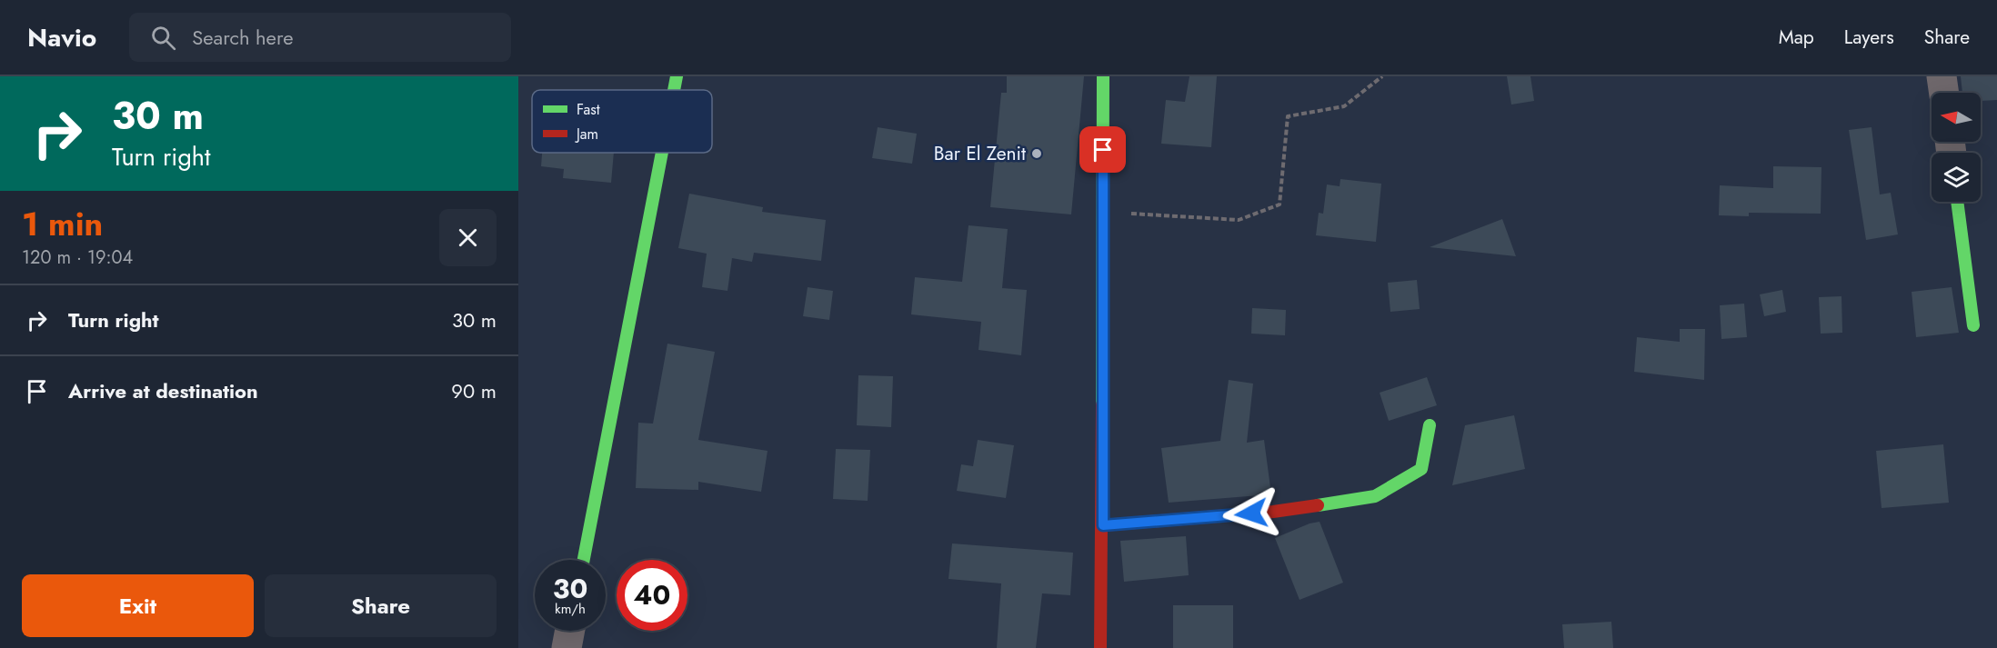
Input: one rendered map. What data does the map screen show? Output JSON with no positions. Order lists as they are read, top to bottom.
{
  "places": ["Bar El Zenit"],
  "legend": ["Fast", "Jam"],
  "north": "left",
  "page": {
    "header": "Navio",
    "search": "Search here",
    "nav": ["Map", "Layers", "Share"],
    "turn": ["30 m", "Turn right"],
    "heading": ["1 min", "120 m · 19:04"],
    "list": [
      {
        "name": "Turn right",
        "value": "30 m"
      },
      {
        "name": "Arrive at destination",
        "value": "90 m"
      }
    ],
    "speed": "30 km/h",
    "limit": "40",
    "buttons": ["Exit", "Share"]
  }
}
